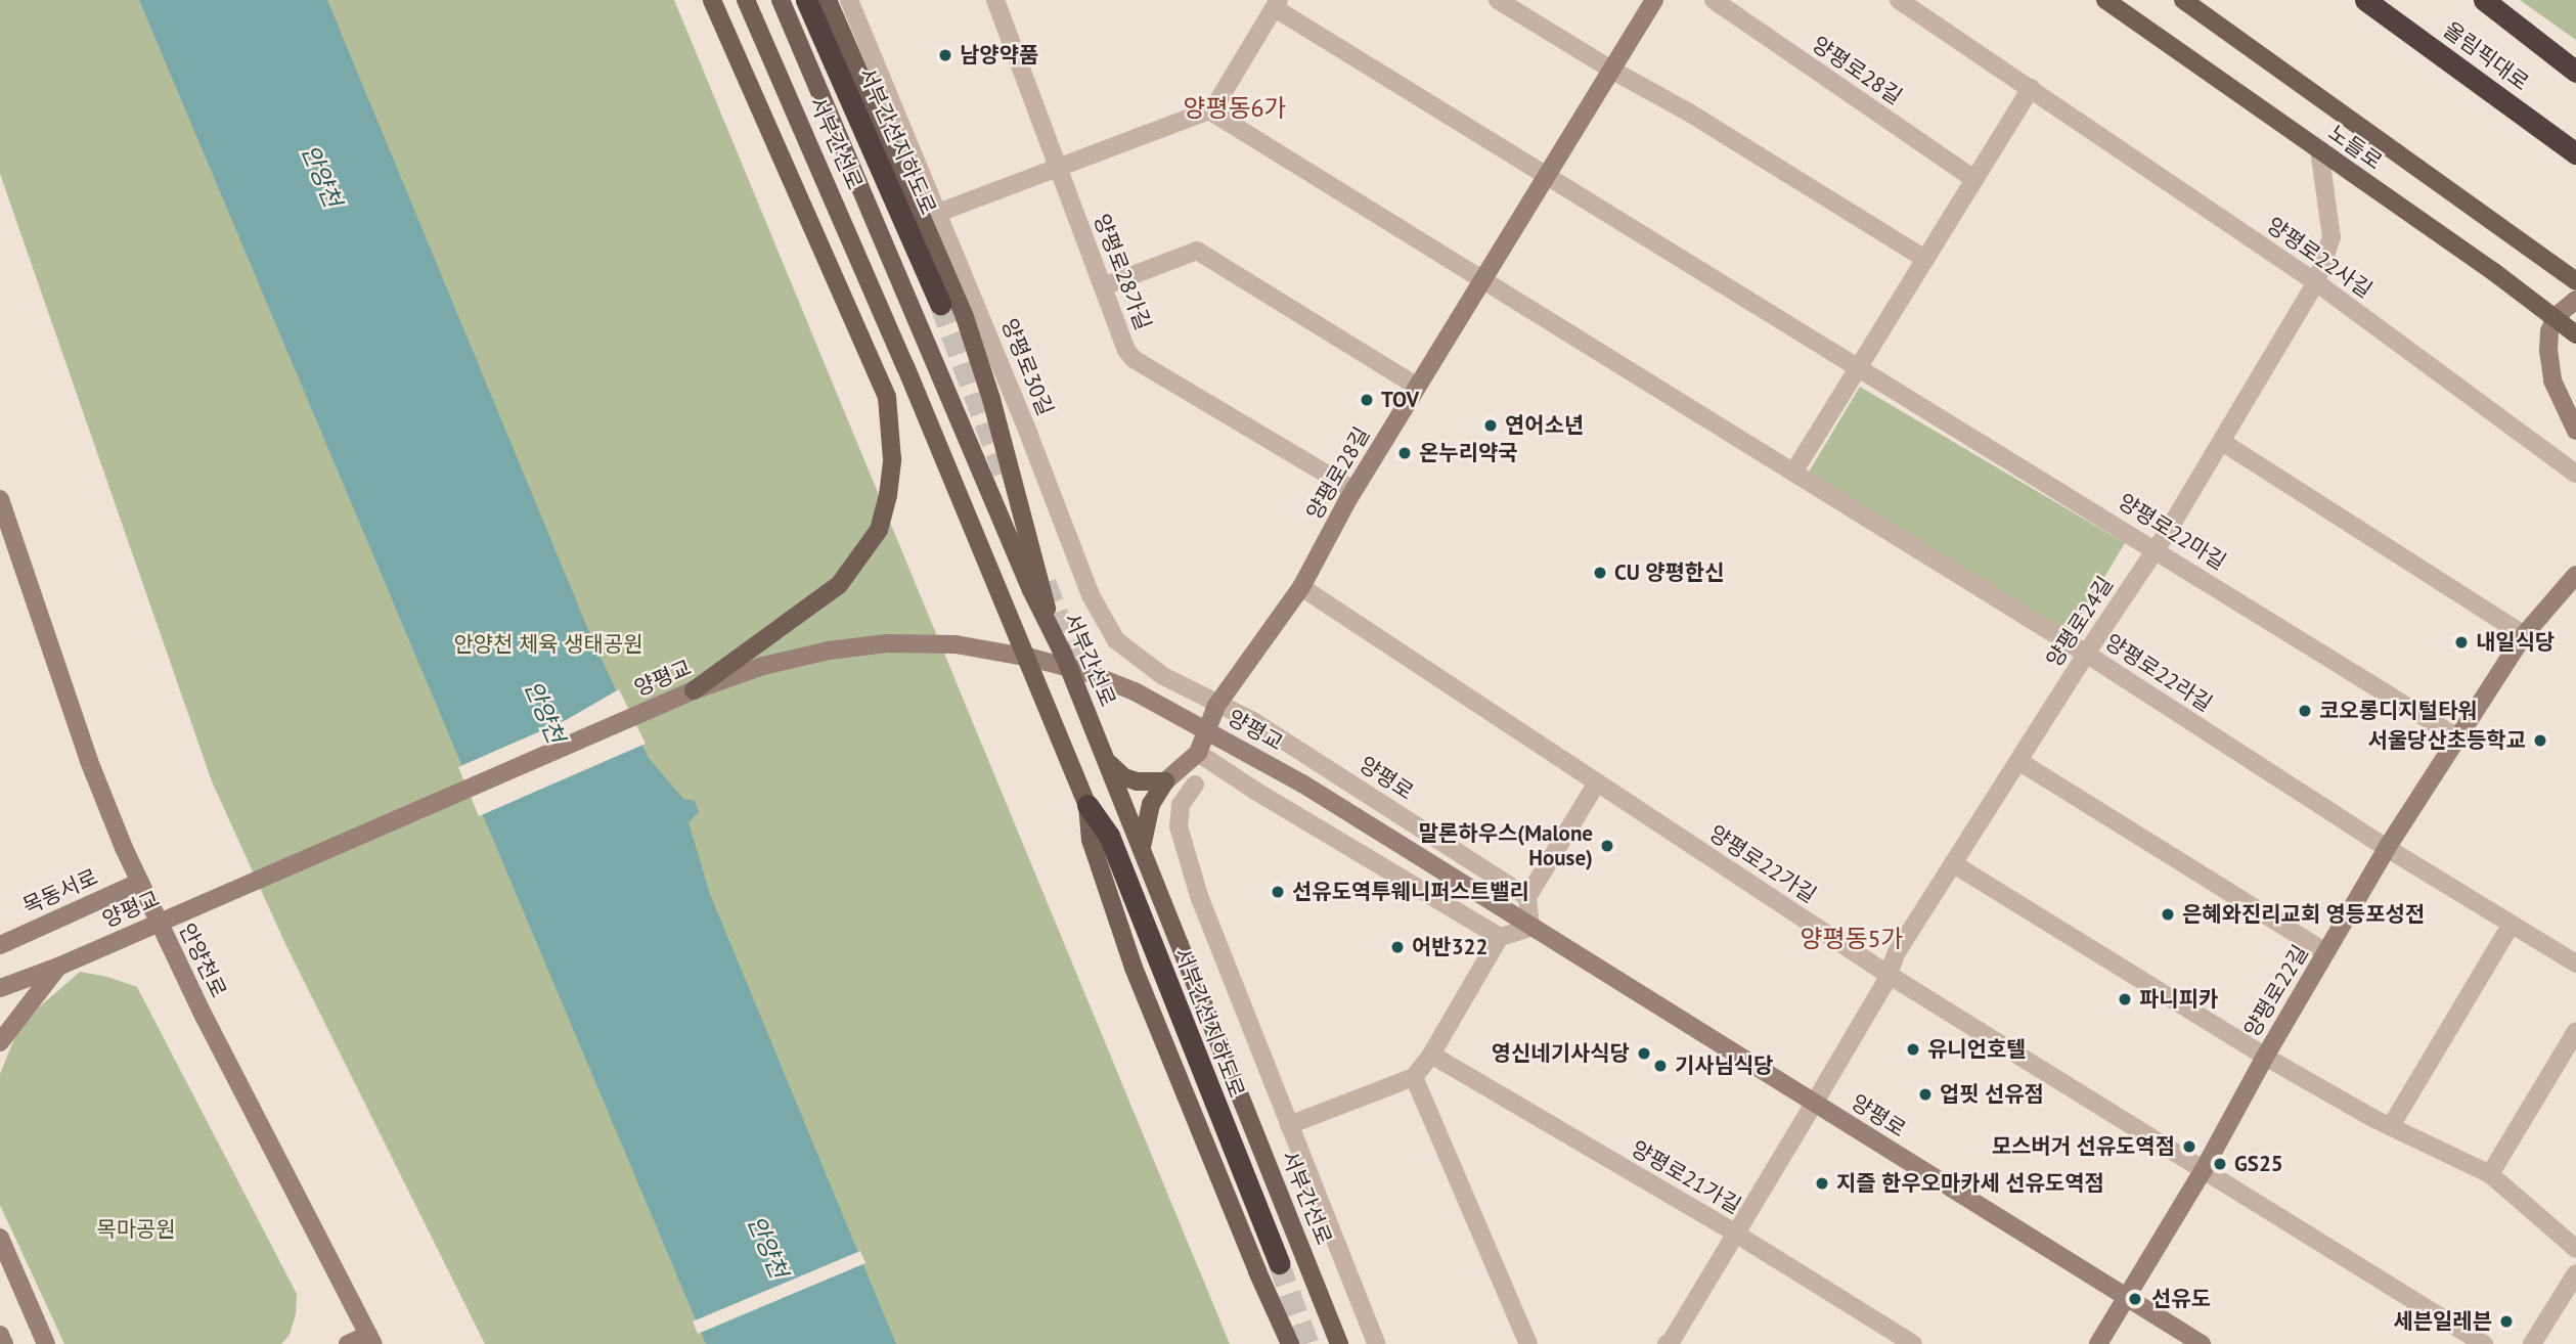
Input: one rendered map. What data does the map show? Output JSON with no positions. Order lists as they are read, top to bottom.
{
  "streets": {
    "highway": ["올림픽대로", "서부간선지하도로"],
    "main road": [
      "양평로28길",
      "서부간선로",
      "노들로",
      "양평교",
      "양평로",
      "목동서로",
      "안양천로",
      "양평로22길"
    ],
    "street": [
      "양평로22사길",
      "양평로28가길",
      "양평로30길",
      "양평로22마길",
      "양평로24길",
      "양평로22라길",
      "양평로22가길",
      "양평로21가길"
    ]
  },
  "crossings": [
    ["양평로28길", "양평로28가길"],
    ["양평로28길", "양평로30길"],
    ["양평로28길", "양평로22마길"],
    ["양평로28길", "양평로22라길"],
    ["양평로28길", "양평로"],
    ["양평로28길", "양평로22가길"],
    ["서부간선지하도로", "서부간선로"],
    ["노들로", "양평로24길"],
    ["양평로22사길", "양평로24길"],
    ["양평로30길", "양평로"],
    ["양평로22마길", "양평로24길"],
    ["양평로22마길", "양평로22길"],
    ["양평로24길", "양평로22라길"],
    ["양평로24길", "양평로"],
    ["양평로24길", "양평로22가길"],
    ["양평로24길", "양평로21가길"],
    ["양평로22라길", "양평로22길"],
    ["양평교", "양평로"],
    ["양평로", "양평로22길"],
    ["양평로22가길", "양평로22길"],
    ["목동서로", "안양천로"]
  ],
  "districts": ["양평동6가", "양평동5가"],
  "water": ["안양천"],
  "parks": ["안양천 체육 생태공원", "목마공원"],
  "places": [
    "남양약품",
    "TOV",
    "연어소년",
    "온누리약국",
    "CU 양평한신",
    "내일식당",
    "코오롱디지털타워",
    "서울당산초등학교",
    "말론하우스(Malone House)",
    "선유도역투웨니퍼스트밸리",
    "은혜와진리교회 영등포성전",
    "어반322",
    "파니피카",
    "유니언호텔",
    "영신네기사식당",
    "기사님식당",
    "업핏 선유점",
    "모스버거 선유도역점",
    "GS25",
    "지즐 한우오마카세 선유도역점",
    "선유도",
    "세븐일레븐"
  ]
}
